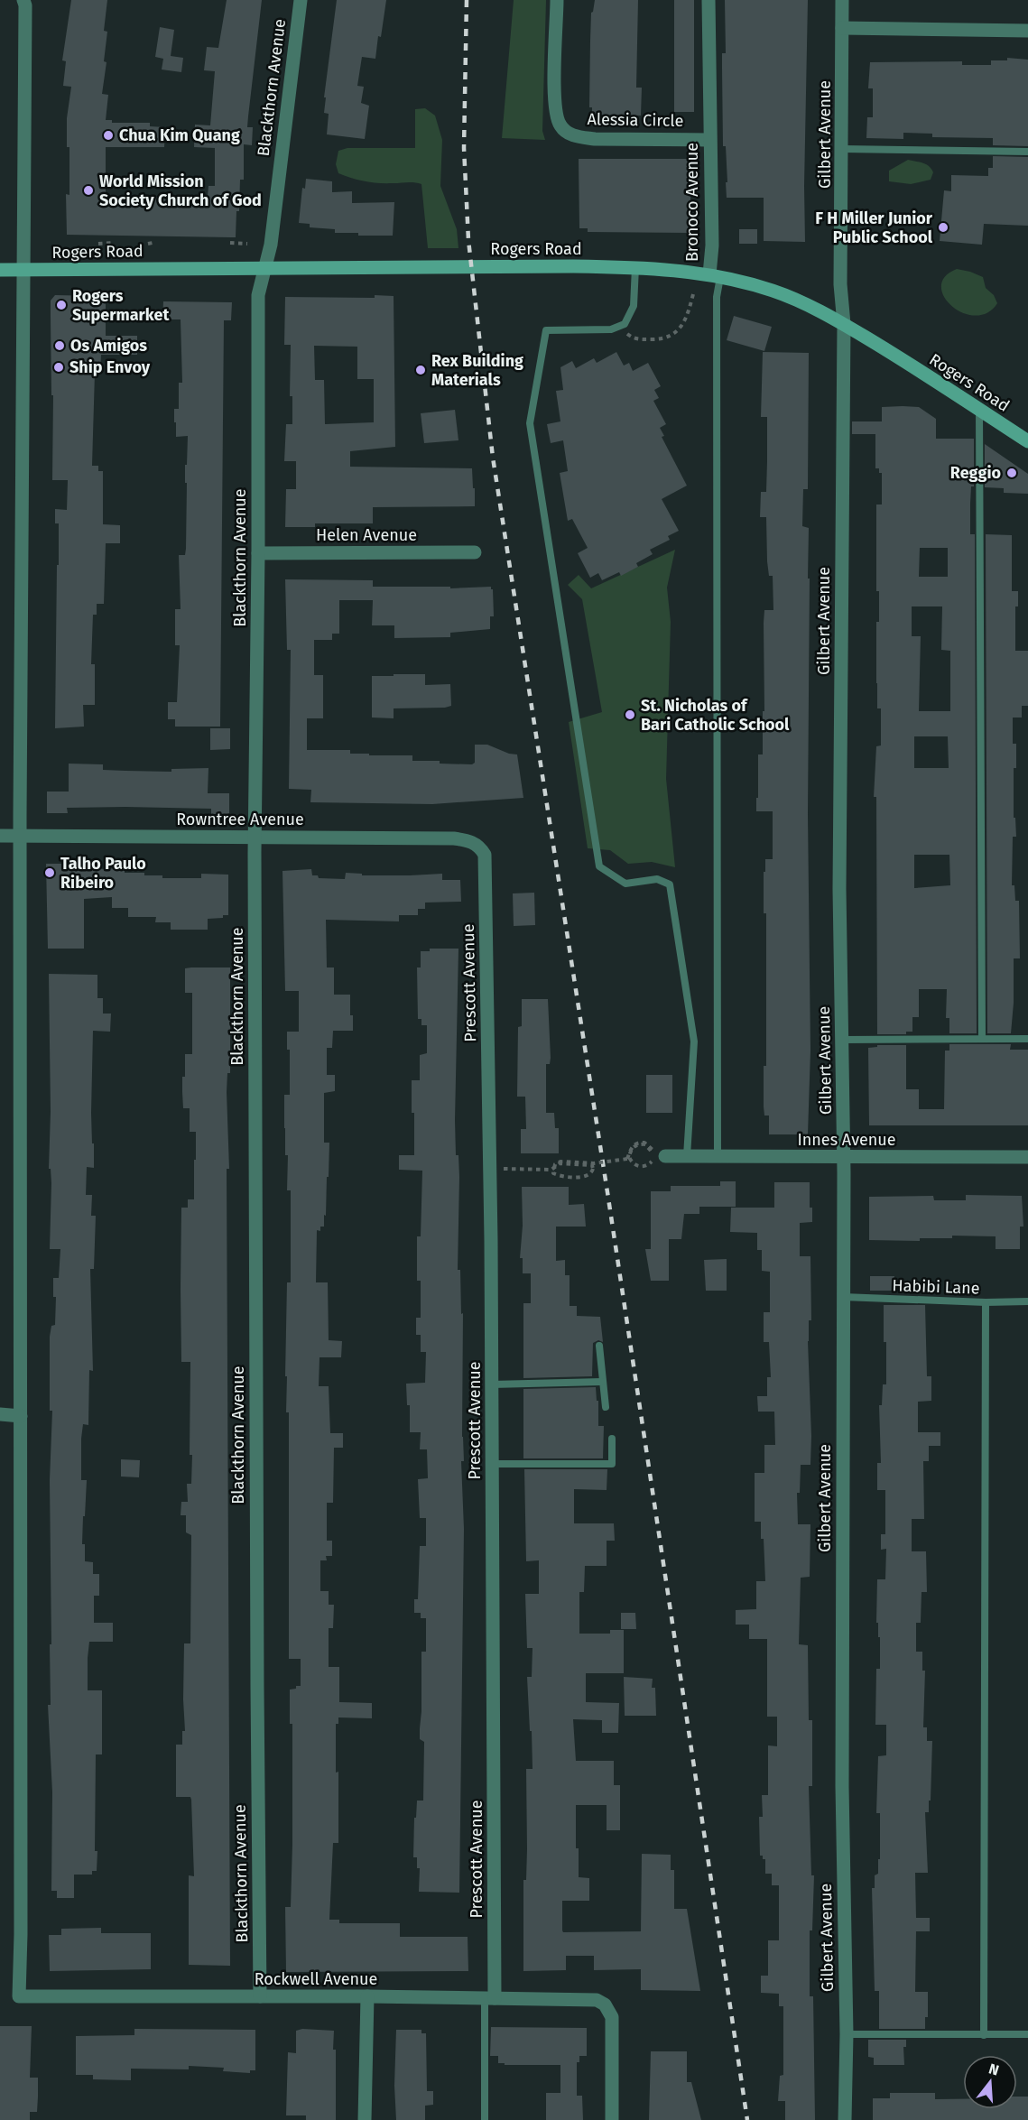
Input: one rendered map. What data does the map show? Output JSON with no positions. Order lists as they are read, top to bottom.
{
  "streets": {
    "street": [
      "Blackthorn Avenue",
      "Alessia Circle",
      "Gilbert Avenue",
      "Bronoco Avenue",
      "Rogers Road",
      "Helen Avenue",
      "Rowntree Avenue",
      "Prescott Avenue",
      "Innes Avenue",
      "Rockwell Avenue"
    ],
    "lane": ["Habibi Lane"]
  },
  "crossings": [
    ["Blackthorn Avenue", "Rogers Road"],
    ["Blackthorn Avenue", "Helen Avenue"],
    ["Blackthorn Avenue", "Rowntree Avenue"],
    ["Blackthorn Avenue", "Rockwell Avenue"],
    ["Alessia Circle", "Bronoco Avenue"],
    ["Gilbert Avenue", "Rogers Road"],
    ["Gilbert Avenue", "Innes Avenue"],
    ["Gilbert Avenue", "Habibi Lane"],
    ["Bronoco Avenue", "Rogers Road"],
    ["Rowntree Avenue", "Prescott Avenue"],
    ["Prescott Avenue", "Rockwell Avenue"]
  ],
  "places": [
    "Chua Kim Quang",
    "World Mission Society Church of God",
    "F H Miller Junior Public School",
    "Rogers Supermarket",
    "Os Amigos",
    "Ship Envoy",
    "Rex Building Materials",
    "Reggio",
    "St. Nicholas of Bari Catholic School",
    "Talho Paulo Ribeiro"
  ],
  "north": "top"
}
